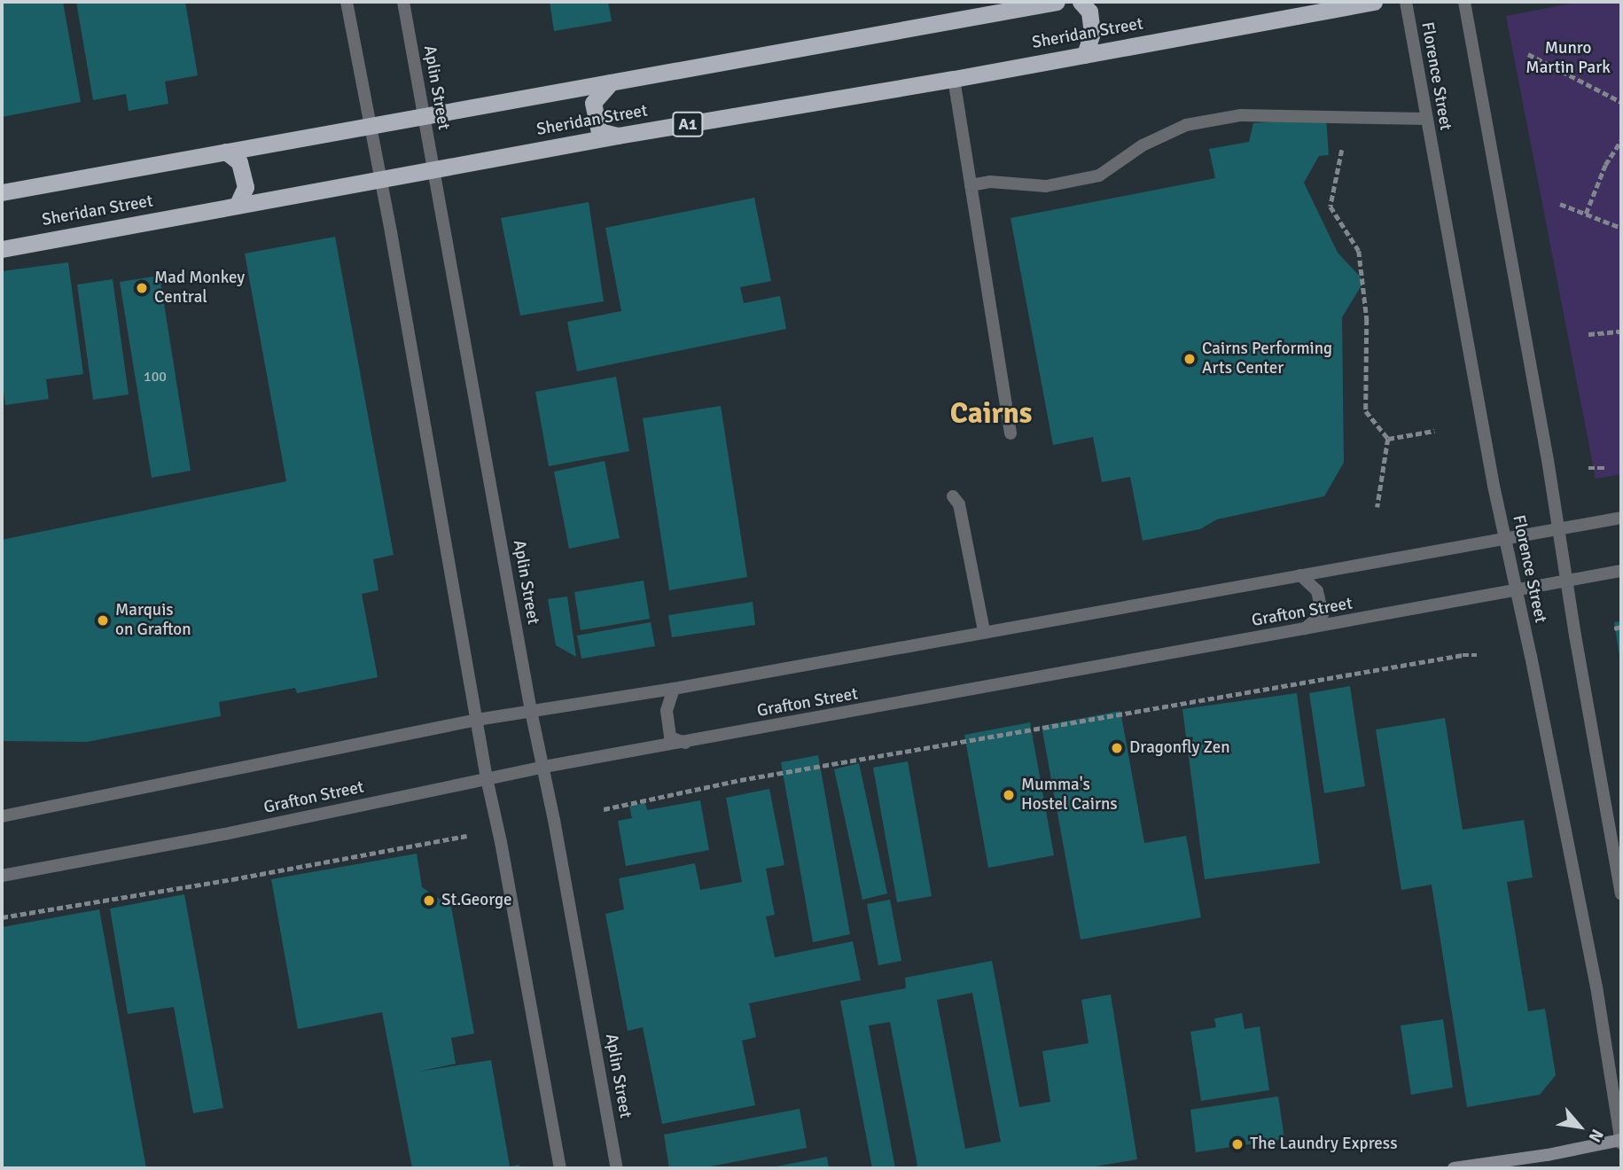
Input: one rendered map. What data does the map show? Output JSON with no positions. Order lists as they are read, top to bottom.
{
  "streets": {
    "highway": ["Sheridan Street", "A1"],
    "street": ["Florence Street", "Aplin Street", "Grafton Street"]
  },
  "crossings": [
    ["Sheridan Street", "Aplin Street"],
    ["Florence Street", "Grafton Street"],
    ["Aplin Street", "Grafton Street"]
  ],
  "districts": ["Cairns"],
  "parks": ["Munro Martin Park"],
  "places": [
    "Mad Monkey Central",
    "Cairns Performing Arts Center",
    "Marquis on Grafton",
    "Dragonfly Zen",
    "Mumma's Hostel Cairns",
    "St.George",
    "The Laundry Express"
  ],
  "house_numbers": ["100"],
  "north": "bottom right"
}
